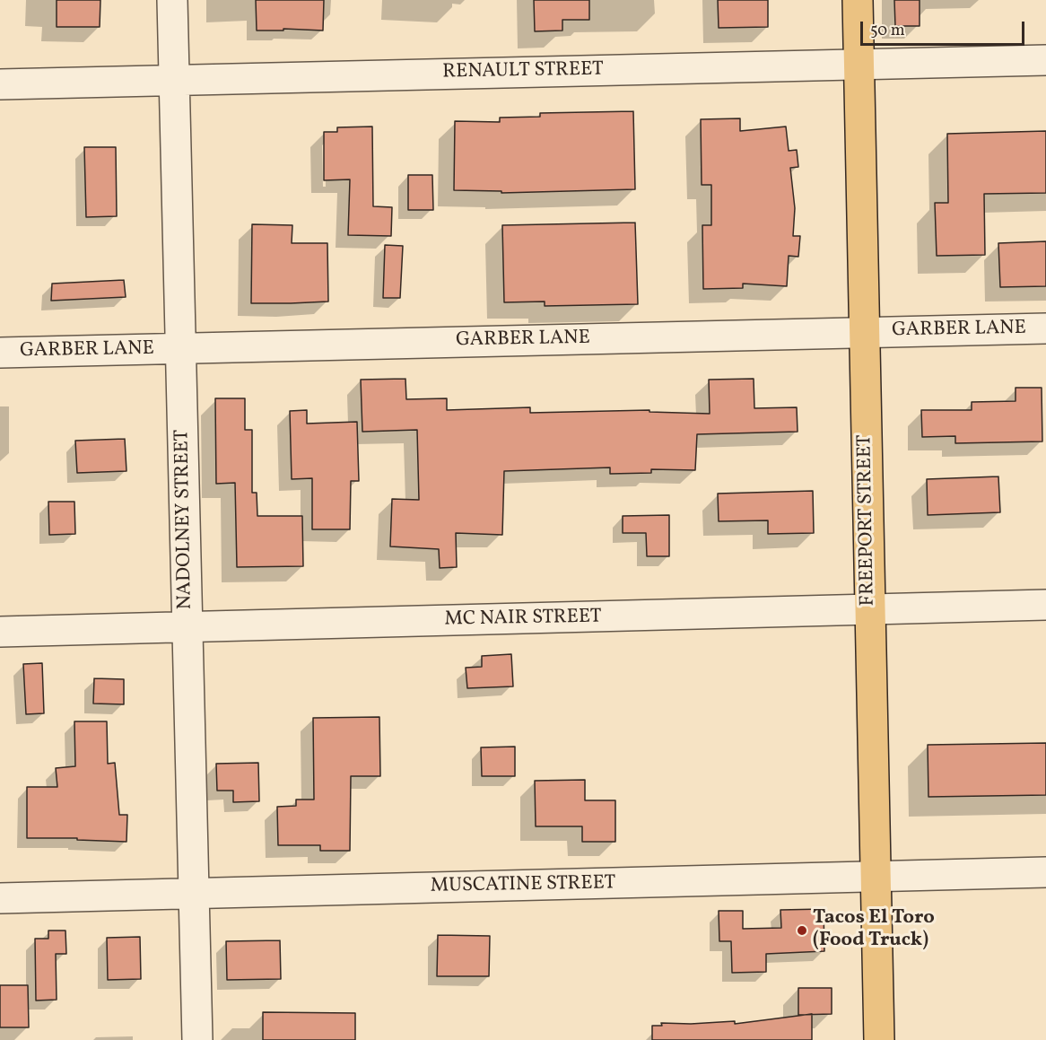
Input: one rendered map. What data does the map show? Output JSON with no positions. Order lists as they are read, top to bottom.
{
  "streets": {
    "main road": ["FREEPORT STREET"],
    "street": [
      "RENAULT STREET",
      "GARBER LANE",
      "NADOLNEY STREET",
      "MC NAIR STREET",
      "MUSCATINE STREET"
    ]
  },
  "crossings": [
    ["RENAULT STREET", "NADOLNEY STREET"],
    ["RENAULT STREET", "FREEPORT STREET"],
    ["GARBER LANE", "NADOLNEY STREET"],
    ["GARBER LANE", "FREEPORT STREET"],
    ["NADOLNEY STREET", "MC NAIR STREET"],
    ["NADOLNEY STREET", "MUSCATINE STREET"],
    ["FREEPORT STREET", "MC NAIR STREET"],
    ["FREEPORT STREET", "MUSCATINE STREET"]
  ],
  "places": ["Tacos El Toro (Food Truck)"],
  "scale_bar": "50 m"
}
